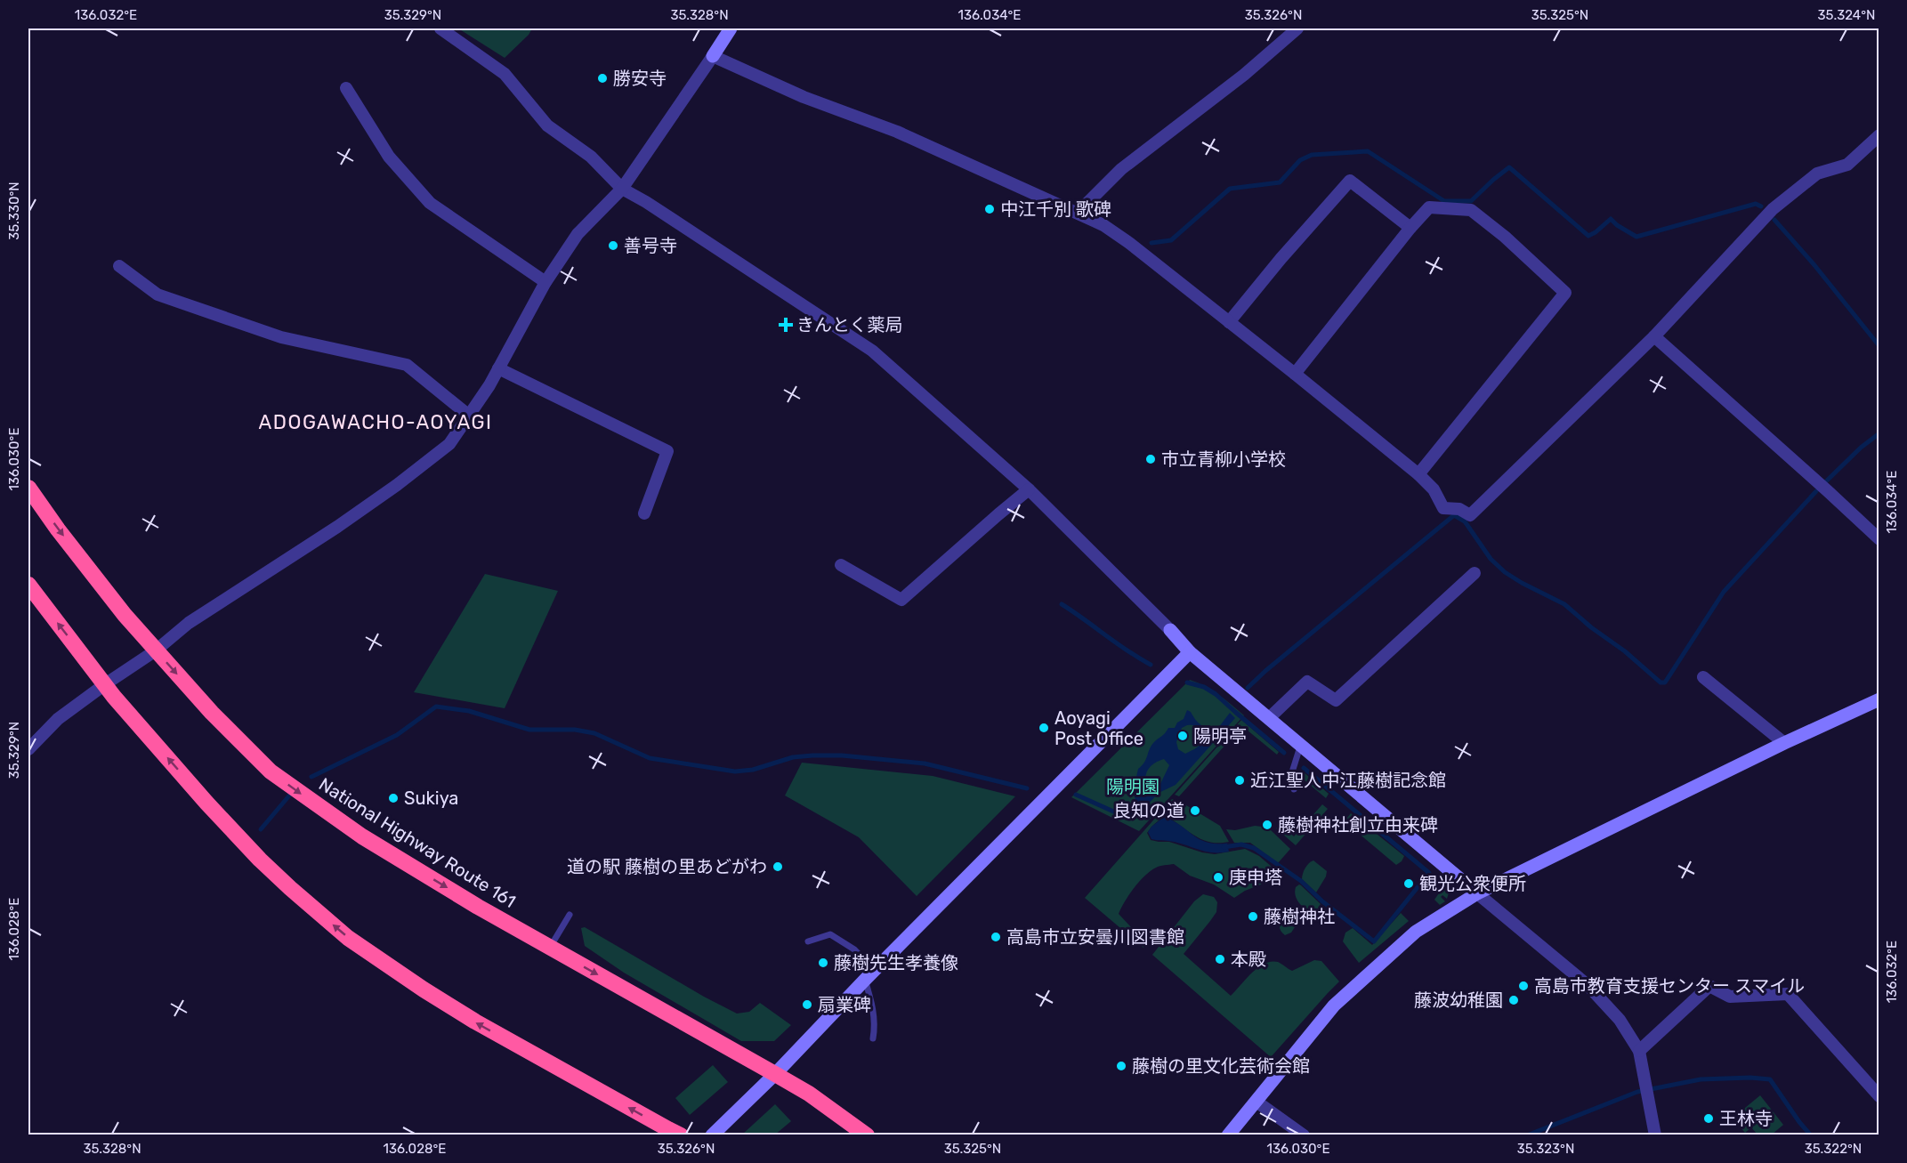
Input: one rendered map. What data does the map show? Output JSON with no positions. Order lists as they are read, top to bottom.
{
  "streets": {
    "highway": ["National Highway Route 161"]
  },
  "districts": ["ADOGAWACHO-AOYAGI"],
  "parks": ["陽明園"],
  "places": {
    "other": [
      "勝安寺",
      "中江千別 歌碑",
      "善号寺",
      "市立青柳小学校",
      "Aoyagi Post Office",
      "陽明亭",
      "近江聖人中江藤樹記念館",
      "Sukiya",
      "良知の道",
      "藤樹神社創立由来碑",
      "道の駅 藤樹の里あどがわ",
      "庚申塔",
      "観光公衆便所",
      "藤樹神社",
      "高島市立安曇川図書館",
      "本殿",
      "藤樹先生孝養像",
      "高島市教育支援センター スマイル",
      "藤波幼稚園",
      "扇業碑",
      "藤樹の里文化芸術会館",
      "王林寺"
    ],
    "health": ["きんとく薬局"]
  },
  "coordinates": [
    "136.032°E",
    "35.329°N",
    "35.328°N",
    "136.034°E",
    "35.326°N",
    "35.325°N",
    "35.324°N",
    "35.330°N",
    "136.030°E",
    "136.028°E",
    "35.323°N",
    "35.322°N"
  ]
}
